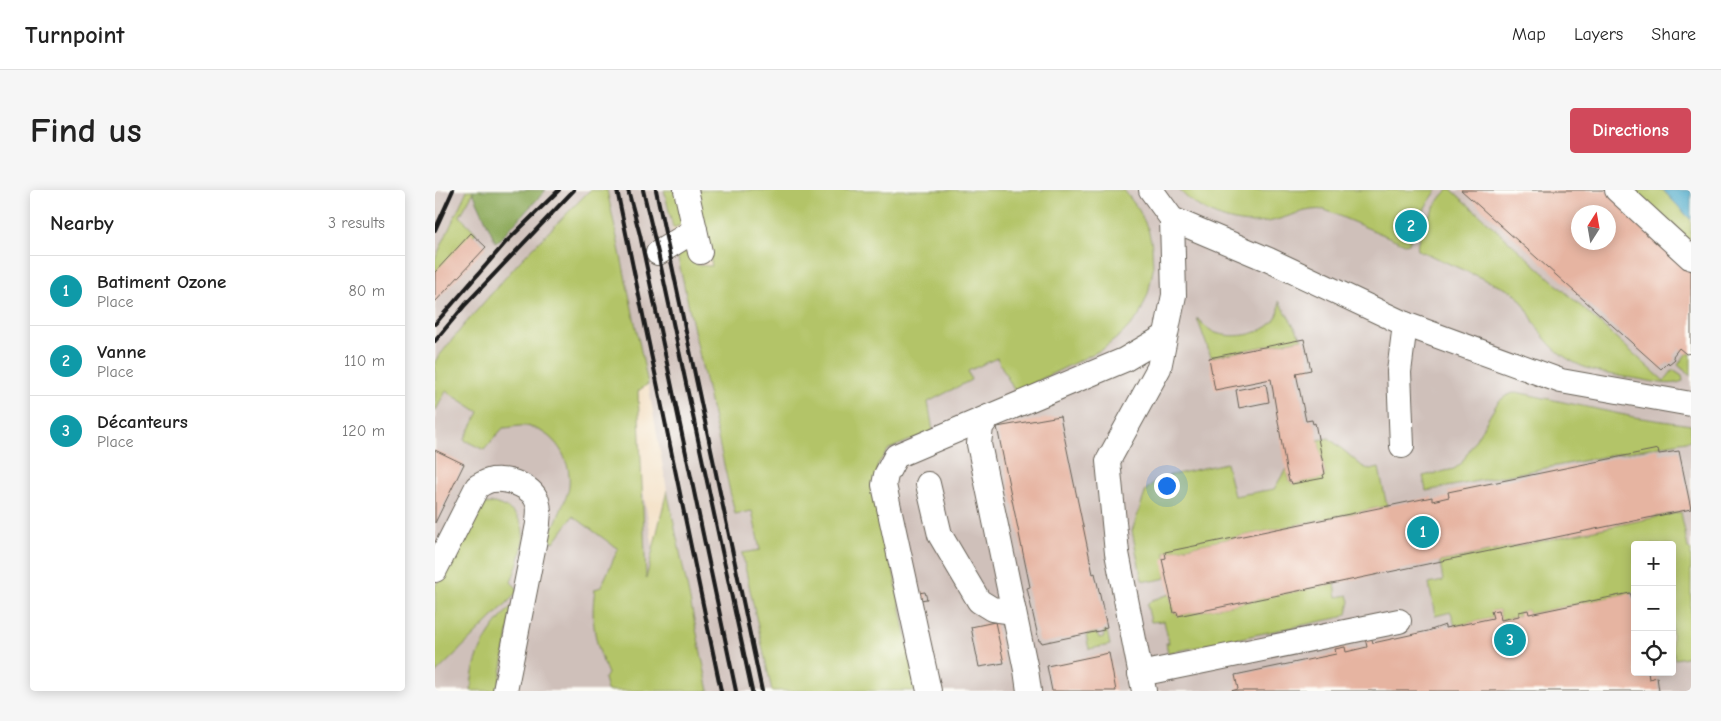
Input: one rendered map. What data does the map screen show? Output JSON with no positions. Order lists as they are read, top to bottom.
{
  "north": "top",
  "page": {
    "header": "Turnpoint",
    "nav": ["Map", "Layers", "Share"],
    "buttons": "Directions",
    "title": "Find us",
    "heading": ["Nearby", "3 results"],
    "pins": ["2", "1", "3"],
    "list": [
      {
        "mark": "1",
        "name": "Batiment Ozone",
        "note": "Place",
        "value": "80 m"
      },
      {
        "mark": "2",
        "name": "Vanne",
        "note": "Place",
        "value": "110 m"
      },
      {
        "mark": "3",
        "name": "Décanteurs",
        "note": "Place",
        "value": "120 m"
      }
    ],
    "map_buttons": ["+", "−"]
  }
}
